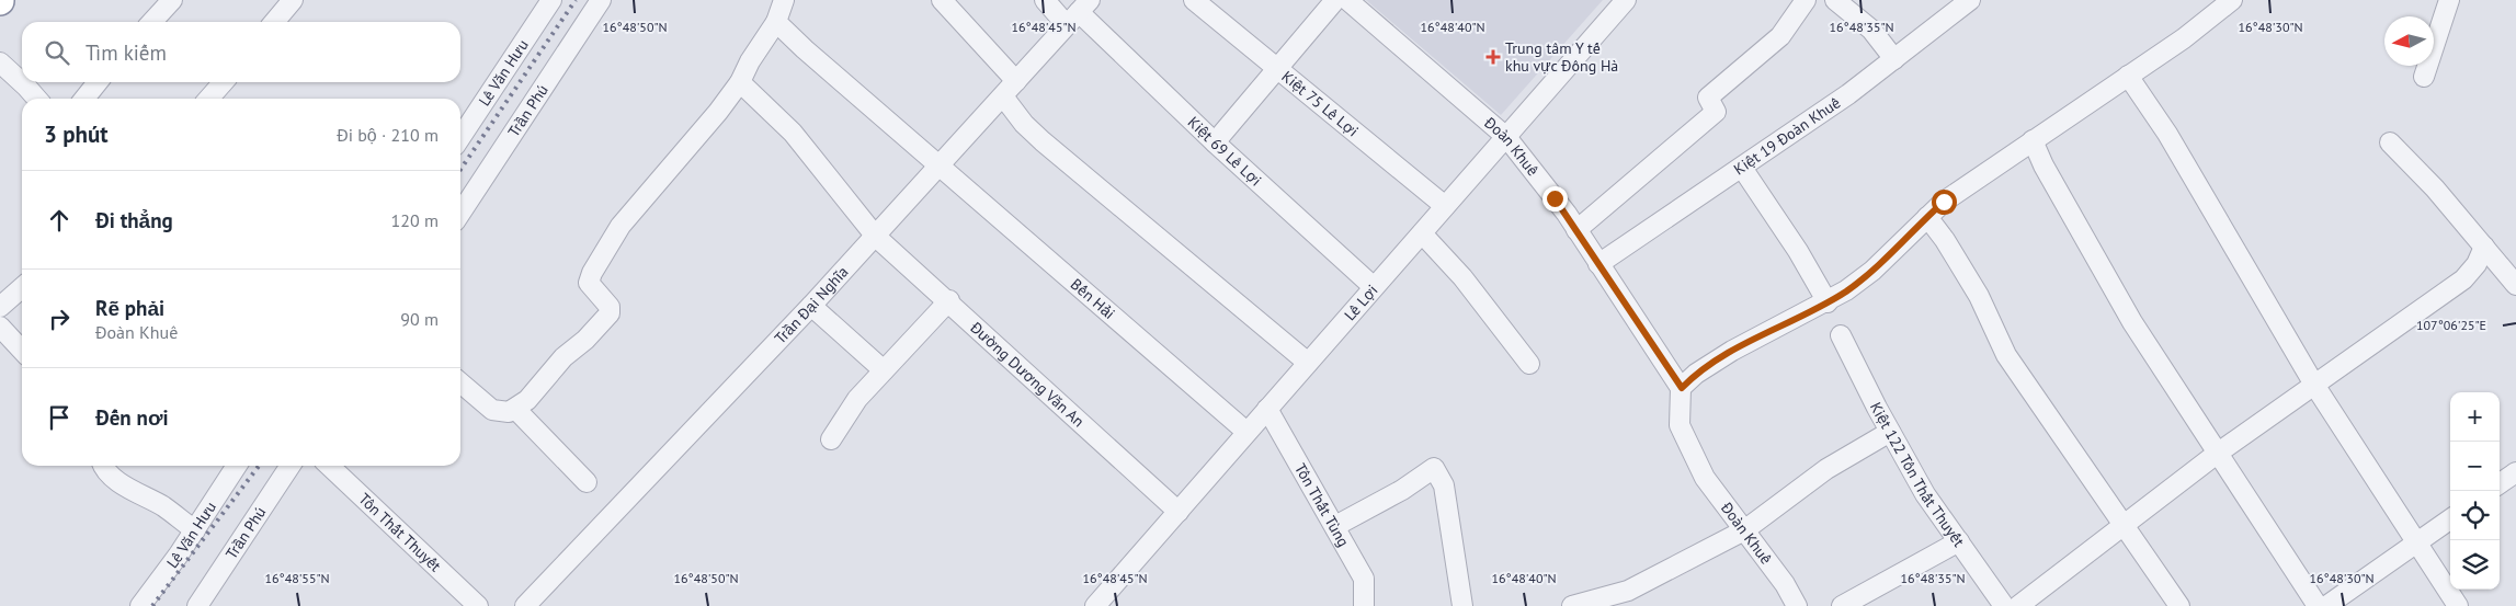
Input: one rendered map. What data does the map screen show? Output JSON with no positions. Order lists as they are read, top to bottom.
{
  "streets": {
    "street": [
      "Lê Văn Hưu",
      "Kiệt 75 Lê Lợi",
      "Trần Phú",
      "Kiệt 19 Đoàn Khuê",
      "Đoàn Khuê",
      "Kiệt 69 Lê Lợi",
      "Bến Hải",
      "Lê Lợi",
      "Trần Đại Nghĩa",
      "Đường Dương Văn An",
      "Kiệt 122 Tôn Thất Thuyết",
      "Tôn Thất Tùng",
      "Tôn Thất Thuyết"
    ]
  },
  "crossings": [
    ["Kiệt 75 Lê Lợi", "Lê Lợi"],
    ["Kiệt 19 Đoàn Khuê", "Đoàn Khuê"],
    ["Đoàn Khuê", "Lê Lợi"],
    ["Kiệt 69 Lê Lợi", "Lê Lợi"],
    ["Kiệt 69 Lê Lợi", "Trần Đại Nghĩa"],
    ["Bến Hải", "Lê Lợi"],
    ["Bến Hải", "Trần Đại Nghĩa"],
    ["Lê Lợi", "Đường Dương Văn An"],
    ["Lê Lợi", "Tôn Thất Tùng"],
    ["Trần Đại Nghĩa", "Đường Dương Văn An"]
  ],
  "places": {
    "health": ["Trung tâm Y tế khu vực Đông Hà"]
  },
  "north": "left",
  "page": {
    "search": "Tìm kiếm",
    "heading": ["3 phút", "Đi bộ · 210 m"],
    "list": [
      ["Đi thẳng", "120 m"],
      ["Rẽ phải", "Đoàn Khuê", "90 m"],
      "Đến nơi"
    ],
    "map_buttons": ["+", "−"]
  },
  "coordinates": [
    "16°48'50\"N",
    "16°48'45\"N",
    "16°48'40\"N",
    "16°48'35\"N",
    "16°48'30\"N",
    "107°06'25\"E",
    "16°48'55\"N"
  ]
}
